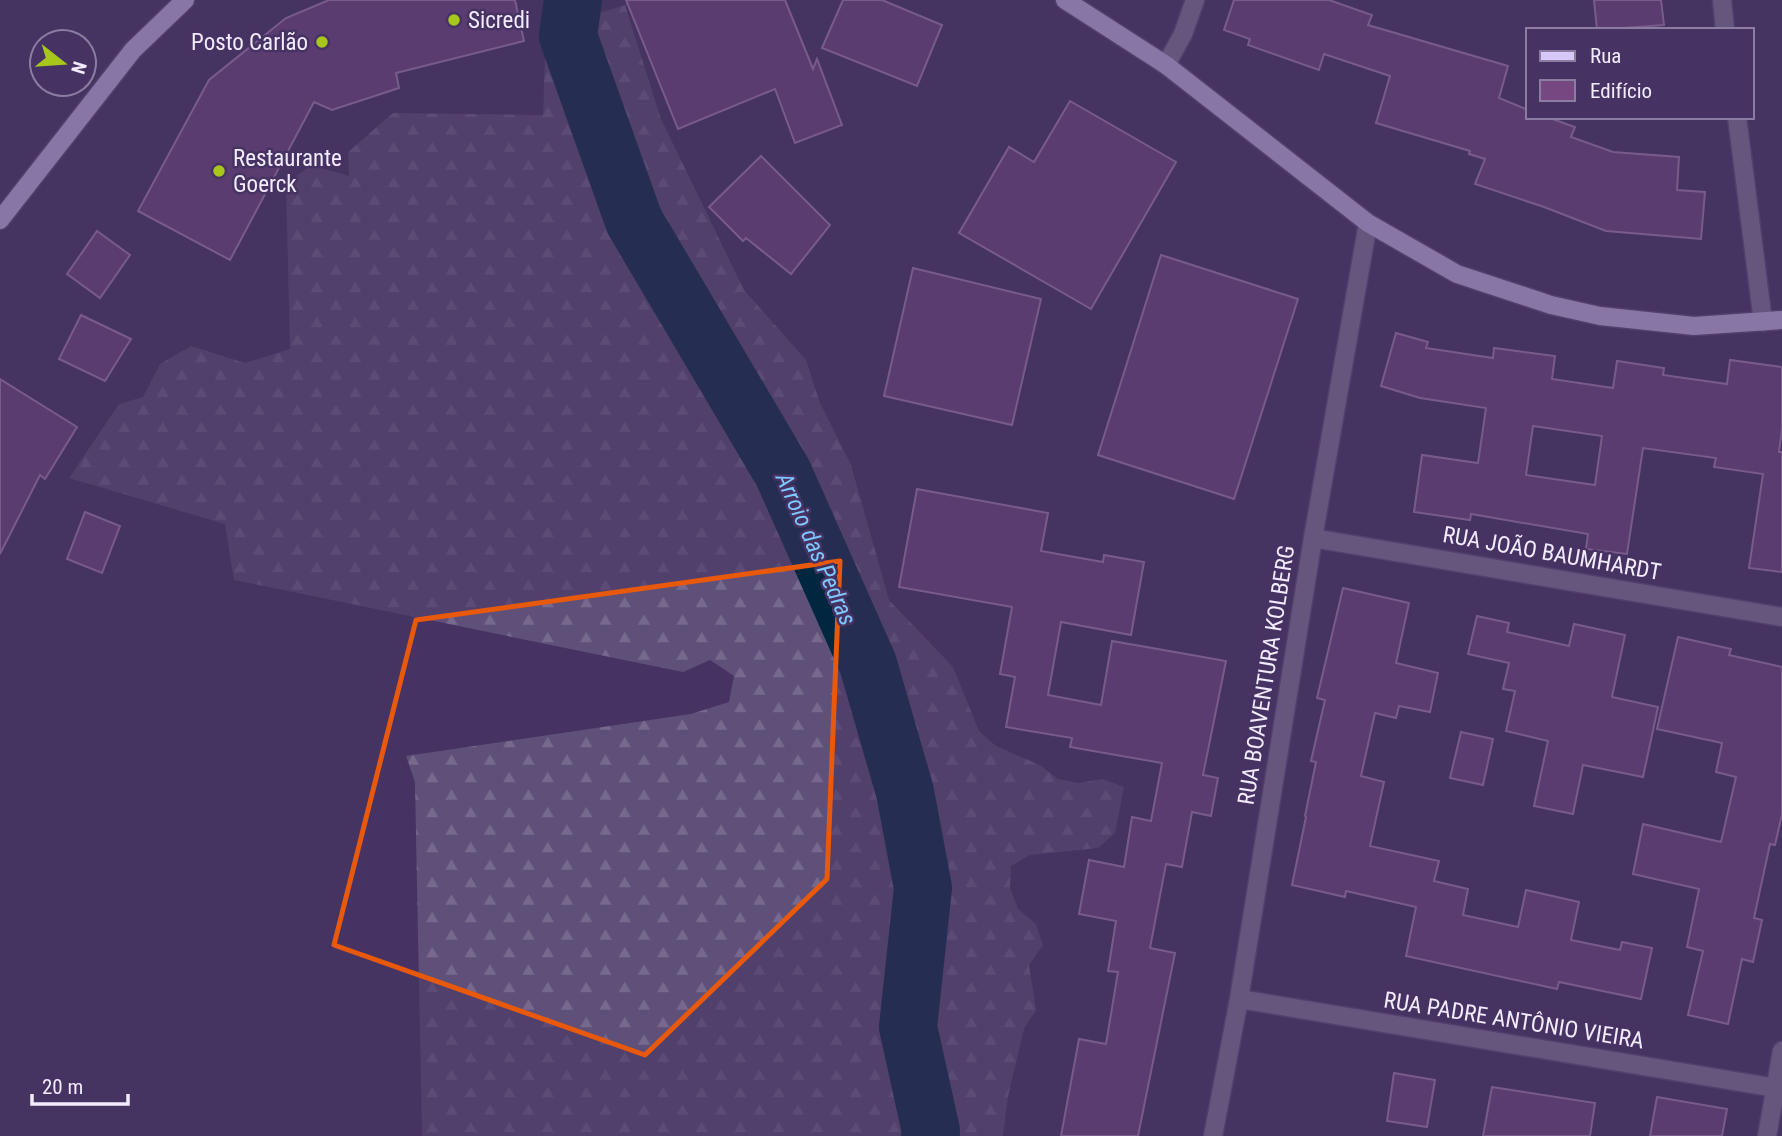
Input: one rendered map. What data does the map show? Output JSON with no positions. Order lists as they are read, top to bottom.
{
  "streets": {
    "street": ["RUA JOÃO BAUMHARDT", "RUA BOAVENTURA KOLBERG", "RUA PADRE ANTÔNIO VIEIRA"]
  },
  "crossings": [
    ["RUA JOÃO BAUMHARDT", "RUA BOAVENTURA KOLBERG"],
    ["RUA BOAVENTURA KOLBERG", "RUA PADRE ANTÔNIO VIEIRA"]
  ],
  "water": ["Arroio das Pedras"],
  "places": ["Sicredi", "Posto Carlão", "Restaurante Goerck"],
  "legend": ["Rua", "Edifício"],
  "scale_bar": "20 m",
  "north": "right"
}
